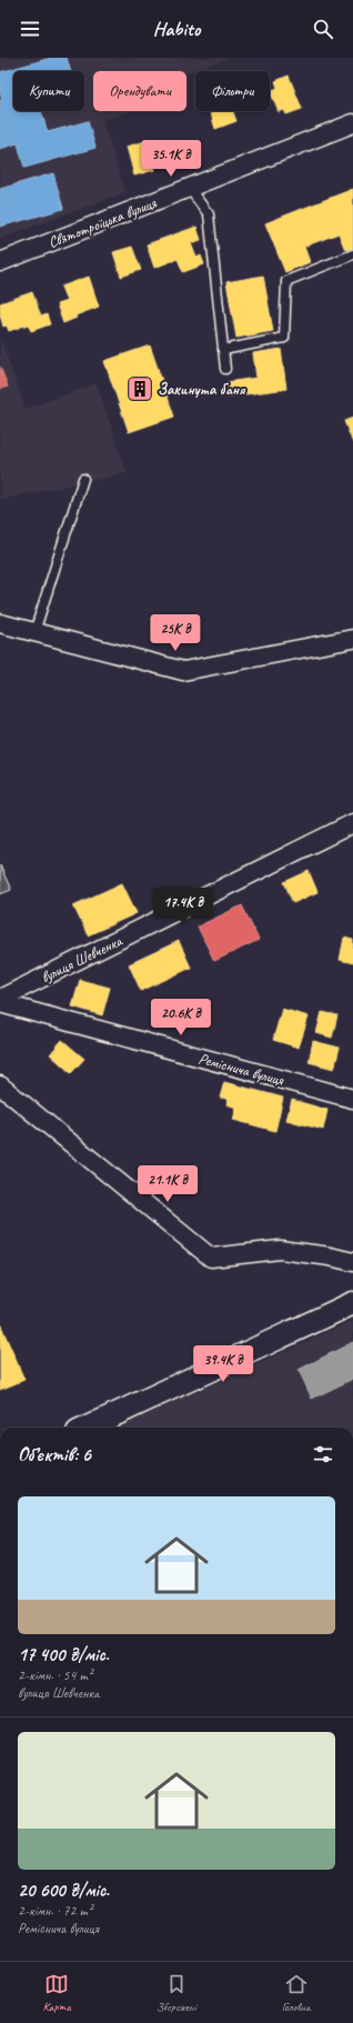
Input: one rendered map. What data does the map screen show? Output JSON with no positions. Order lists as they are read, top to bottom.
{
  "streets": {
    "street": ["Святотроїцька вулиця", "вулиця Шевченка", "Реміснича вулиця"]
  },
  "places": {
    "building": ["Закинута баня"]
  },
  "page": {
    "header": "Habito",
    "chip": ["Купити", "Орендувати", "Фільтри"],
    "price": [
      "35.1K ₴",
      "25K ₴",
      "17.4K ₴",
      "20.6K ₴",
      "21.1K ₴",
      "39.4K ₴"
    ],
    "heading": "Об’єктів: 6",
    "list": [
      {
        "name": "17 400 ₴/міс.",
        "note": "2-кімн. · 54 m² · вулиця Шевченка"
      },
      {
        "name": "20 600 ₴/міс.",
        "note": "2-кімн. · 72 m² · Реміснича вулиця"
      }
    ],
    "tabs": ["Карта", "Збережені", "Головна"]
  }
}
